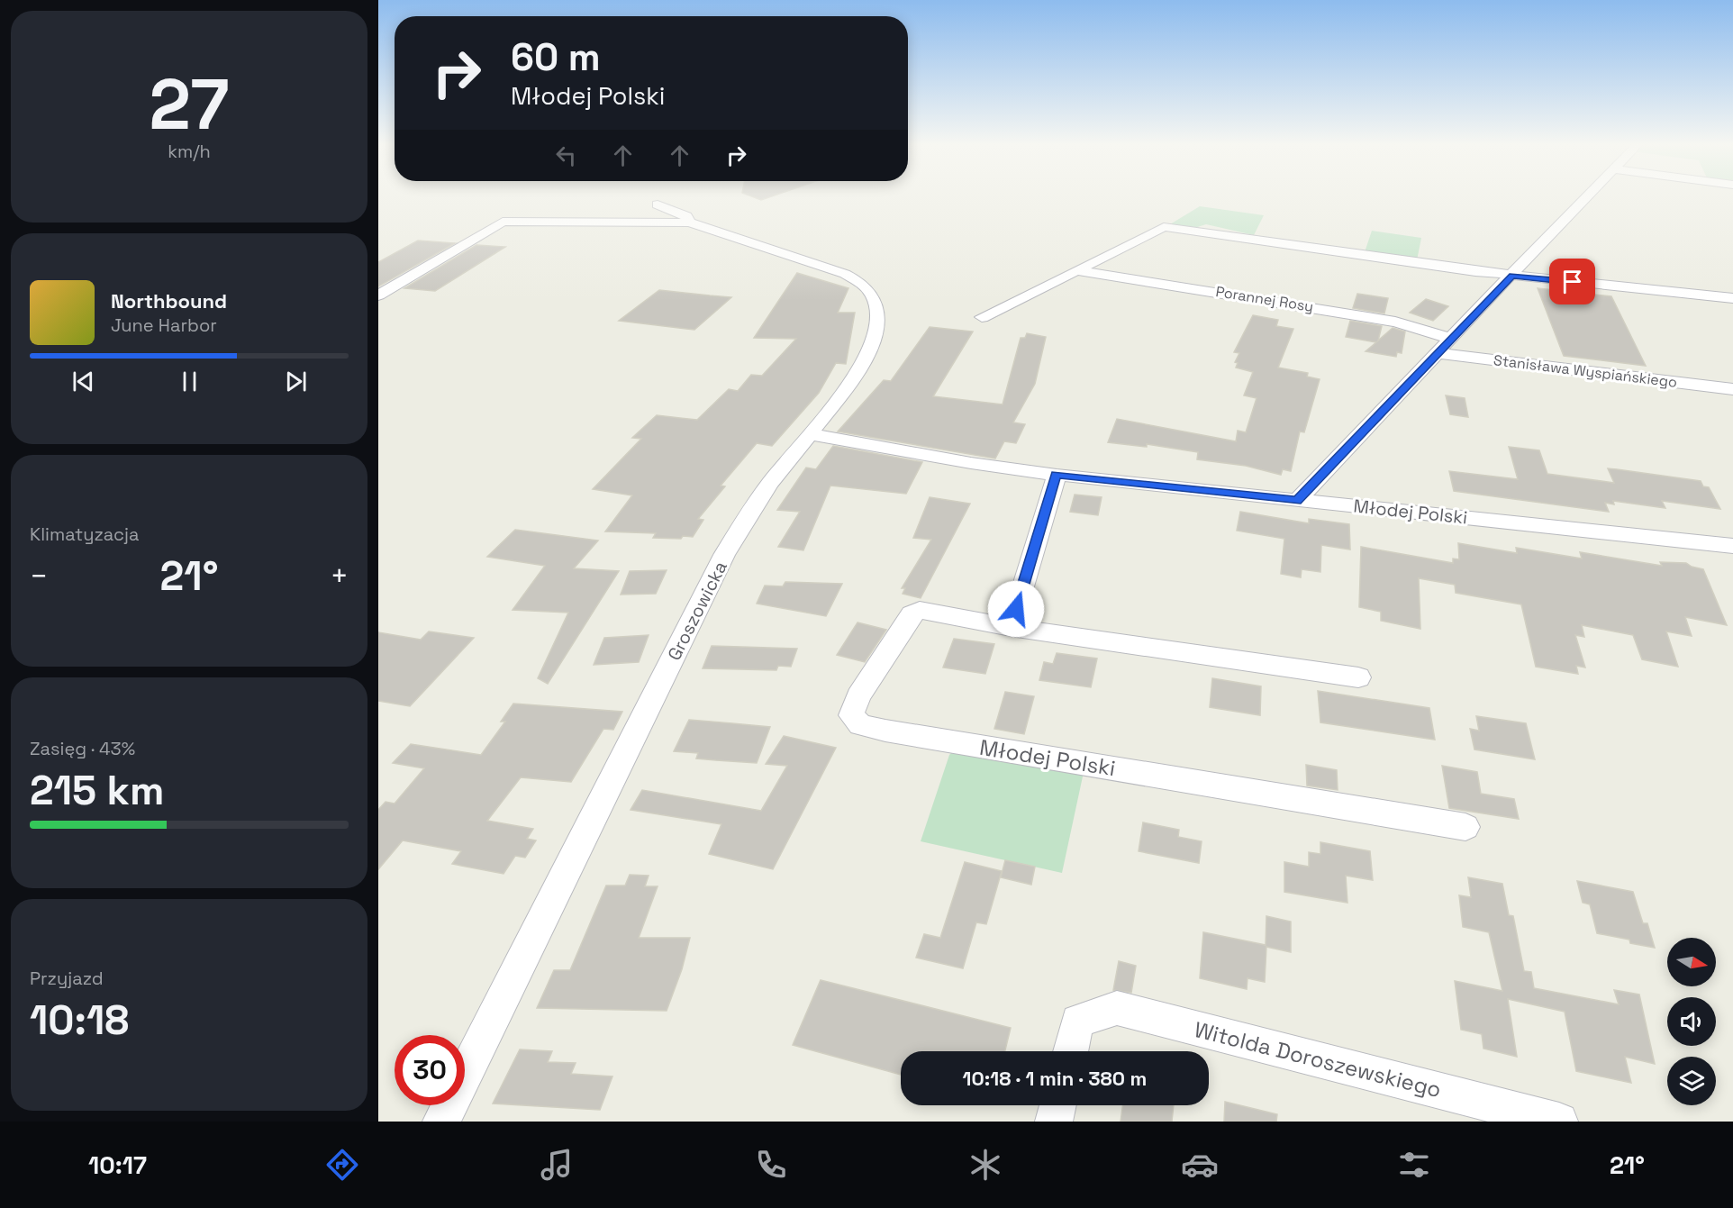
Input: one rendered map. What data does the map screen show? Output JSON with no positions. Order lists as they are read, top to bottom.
{
  "streets": {
    "street": [
      "Porannej Rosy",
      "Stanisława Wyspiańskiego",
      "Młodej Polski",
      "Groszowicka",
      "Witolda Doroszewskiego"
    ]
  },
  "crossings": [
    ["Młodej Polski", "Groszowicka"]
  ],
  "north": "right",
  "page": {
    "tile": [
      ["27", "km/h"],
      "Klimatyzacja",
      ["Zasięg · 43%", "215 km"],
      ["Przyjazd", "10:18"]
    ],
    "turn": ["60 m", "Młodej Polski"],
    "song": ["Northbound", "June Harbor"],
    "heat": ["−", "21°", "+"],
    "limit": "30",
    "trip": "10:18 · 1 min · 380 m",
    "tabs": ["10:17", "21°"]
  }
}
